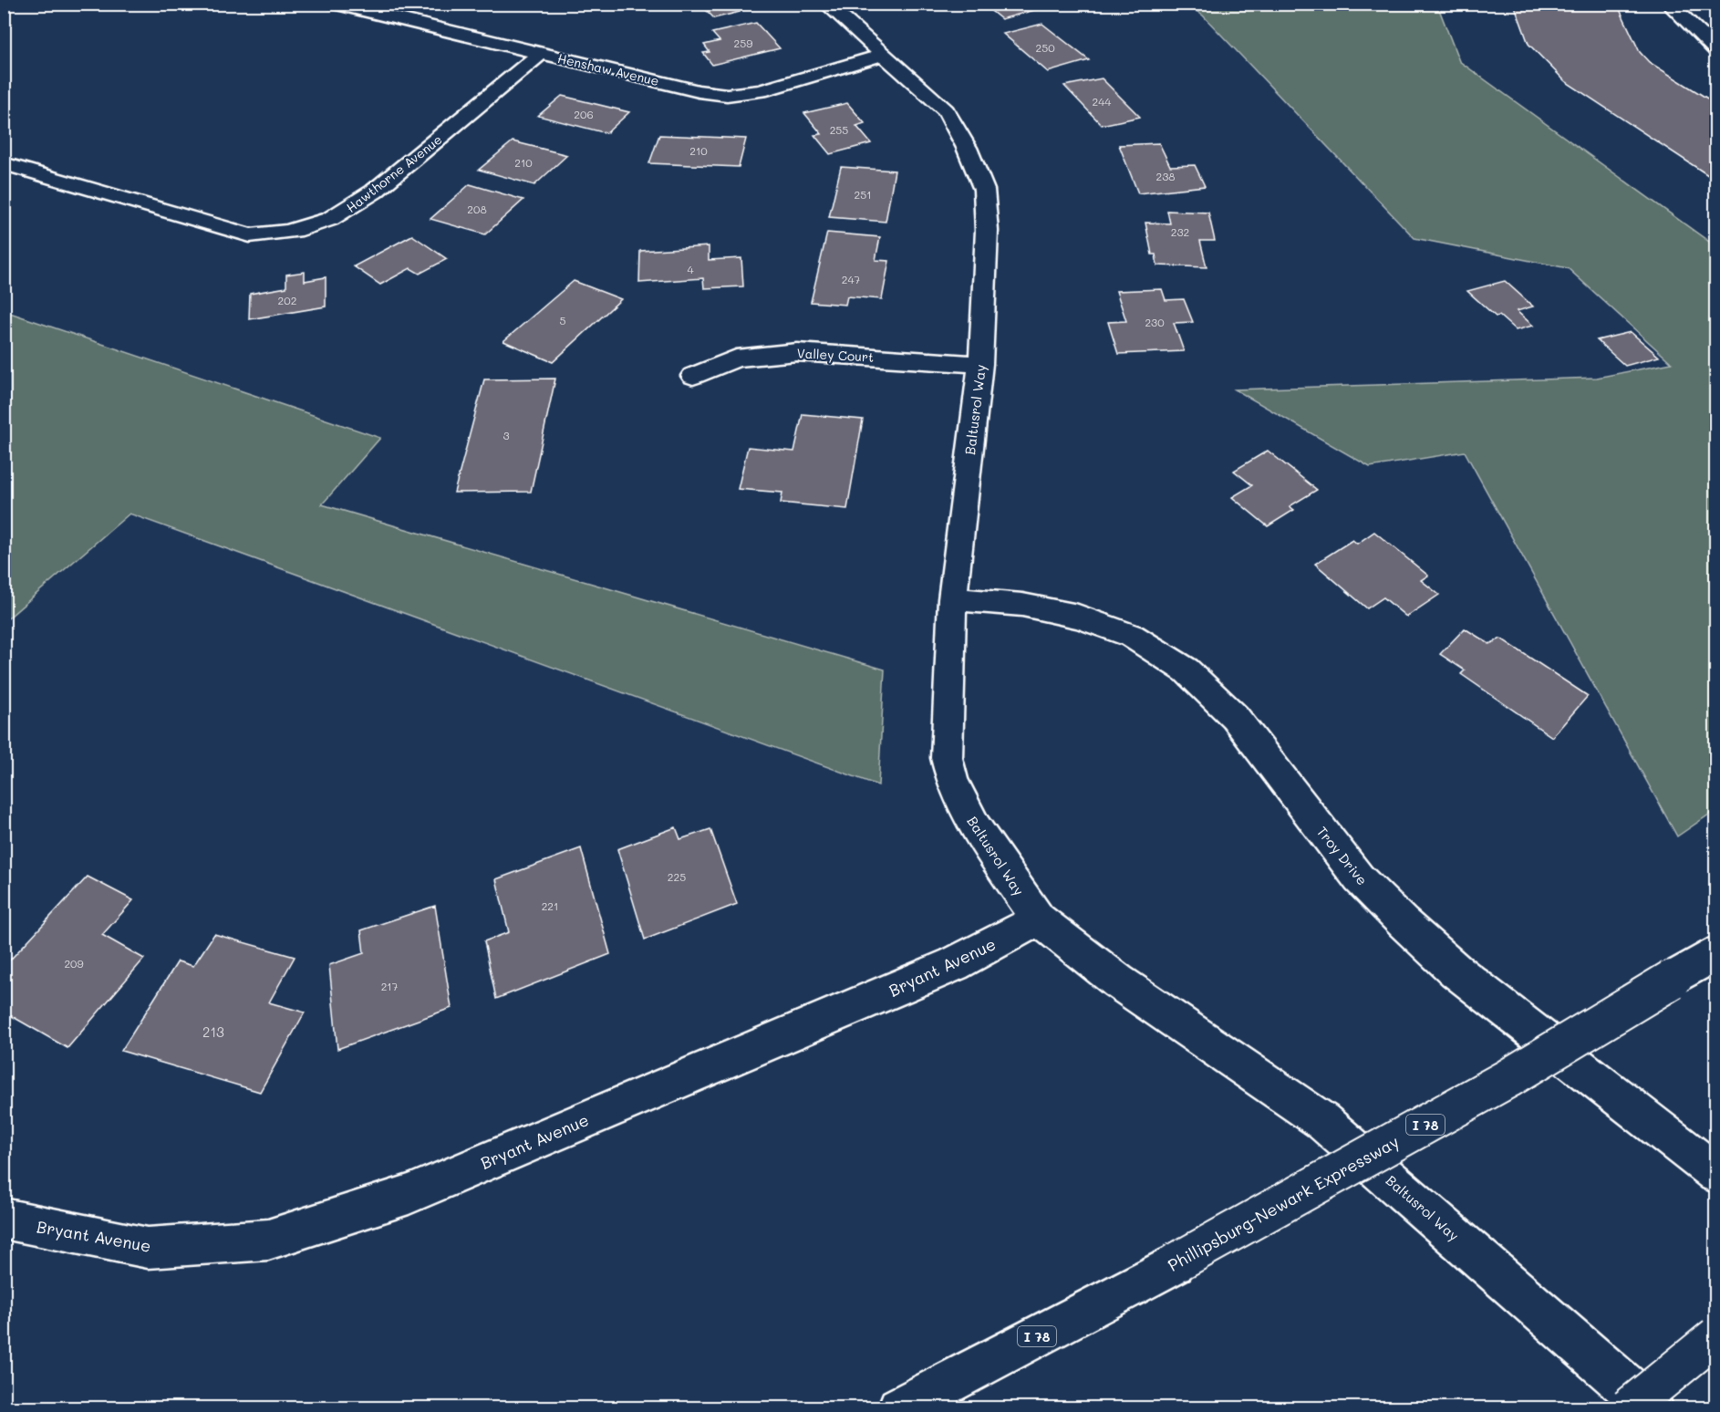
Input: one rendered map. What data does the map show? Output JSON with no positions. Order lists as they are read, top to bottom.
{
  "streets": {
    "main road": [
      "Henshaw Avenue",
      "Hawthorne Avenue",
      "Valley Court",
      "Baltusrol Way",
      "Troy Drive",
      "Bryant Avenue",
      "I 78",
      "Phillipsburg-Newark Expressway"
    ]
  },
  "crossings": [
    ["Henshaw Avenue", "Hawthorne Avenue"],
    ["Henshaw Avenue", "Baltusrol Way"],
    ["Valley Court", "Baltusrol Way"],
    ["Baltusrol Way", "Troy Drive"],
    ["Baltusrol Way", "Bryant Avenue"]
  ],
  "house_numbers": [
    "259",
    "250",
    "244",
    "206",
    "255",
    "210",
    "210",
    "238",
    "251",
    "208",
    "232",
    "4",
    "247",
    "202",
    "5",
    "230",
    "3",
    "225",
    "221",
    "209",
    "217",
    "213"
  ]
}
